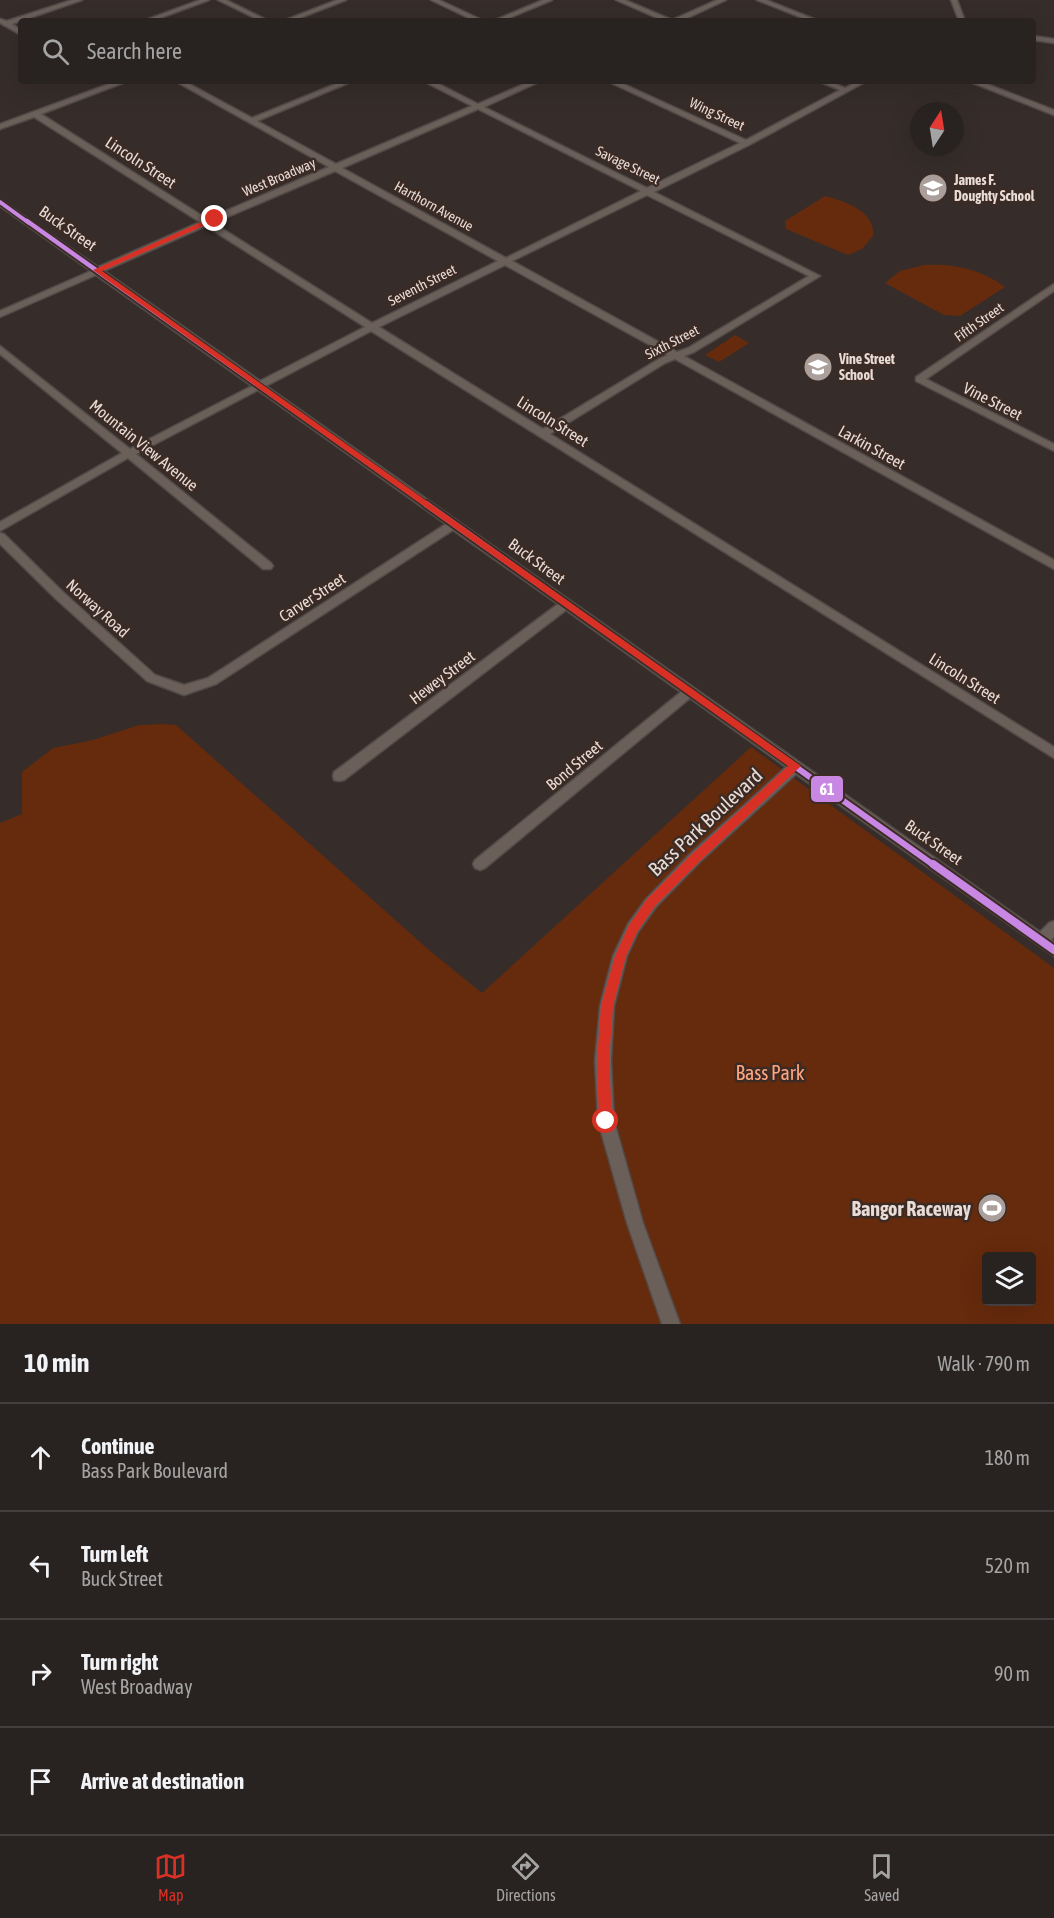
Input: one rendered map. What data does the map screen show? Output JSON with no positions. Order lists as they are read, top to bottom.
{
  "streets": {
    "street": [
      "Wing Street",
      "Lincoln Street",
      "Savage Street",
      "West Broadway",
      "Harthorn Avenue",
      "Buck Street",
      "Seventh Street",
      "Fifth Street",
      "Sixth Street",
      "Vine Street",
      "Mountain View Avenue",
      "Larkin Street",
      "Carver Street",
      "Norway Road",
      "Hewey Street",
      "Bond Street",
      "Bass Park Boulevard"
    ]
  },
  "crossings": [
    ["Wing Street", "Seventh Street"],
    ["Lincoln Street", "West Broadway"],
    ["Lincoln Street", "Seventh Street"],
    ["Lincoln Street", "Sixth Street"],
    ["Savage Street", "West Broadway"],
    ["Savage Street", "Seventh Street"],
    ["Savage Street", "Sixth Street"],
    ["West Broadway", "Harthorn Avenue"],
    ["West Broadway", "Buck Street"],
    ["Harthorn Avenue", "Seventh Street"],
    ["Harthorn Avenue", "Sixth Street"],
    ["Harthorn Avenue", "Larkin Street"],
    ["Buck Street", "Seventh Street"],
    ["Buck Street", "Carver Street"],
    ["Buck Street", "Hewey Street"],
    ["Buck Street", "Bond Street"],
    ["Buck Street", "Bass Park Boulevard"],
    ["Seventh Street", "Mountain View Avenue"],
    ["Fifth Street", "Vine Street"],
    ["Sixth Street", "Larkin Street"],
    ["Carver Street", "Norway Road"]
  ],
  "parks": ["Bass Park"],
  "places": {
    "school or university": ["James F. Doughty School", "Vine Street School"],
    "sports": ["Bangor Raceway"]
  },
  "lines": ["transit line 61"],
  "north": "top",
  "page": {
    "search": "Search here",
    "heading": ["10 min", "Walk · 790 m"],
    "list": [
      ["Continue", "Bass Park Boulevard", "180 m"],
      ["Turn left", "Buck Street", "520 m"],
      ["Turn right", "West Broadway", "90 m"],
      "Arrive at destination"
    ],
    "nav": ["Map", "Directions", "Saved"]
  }
}
